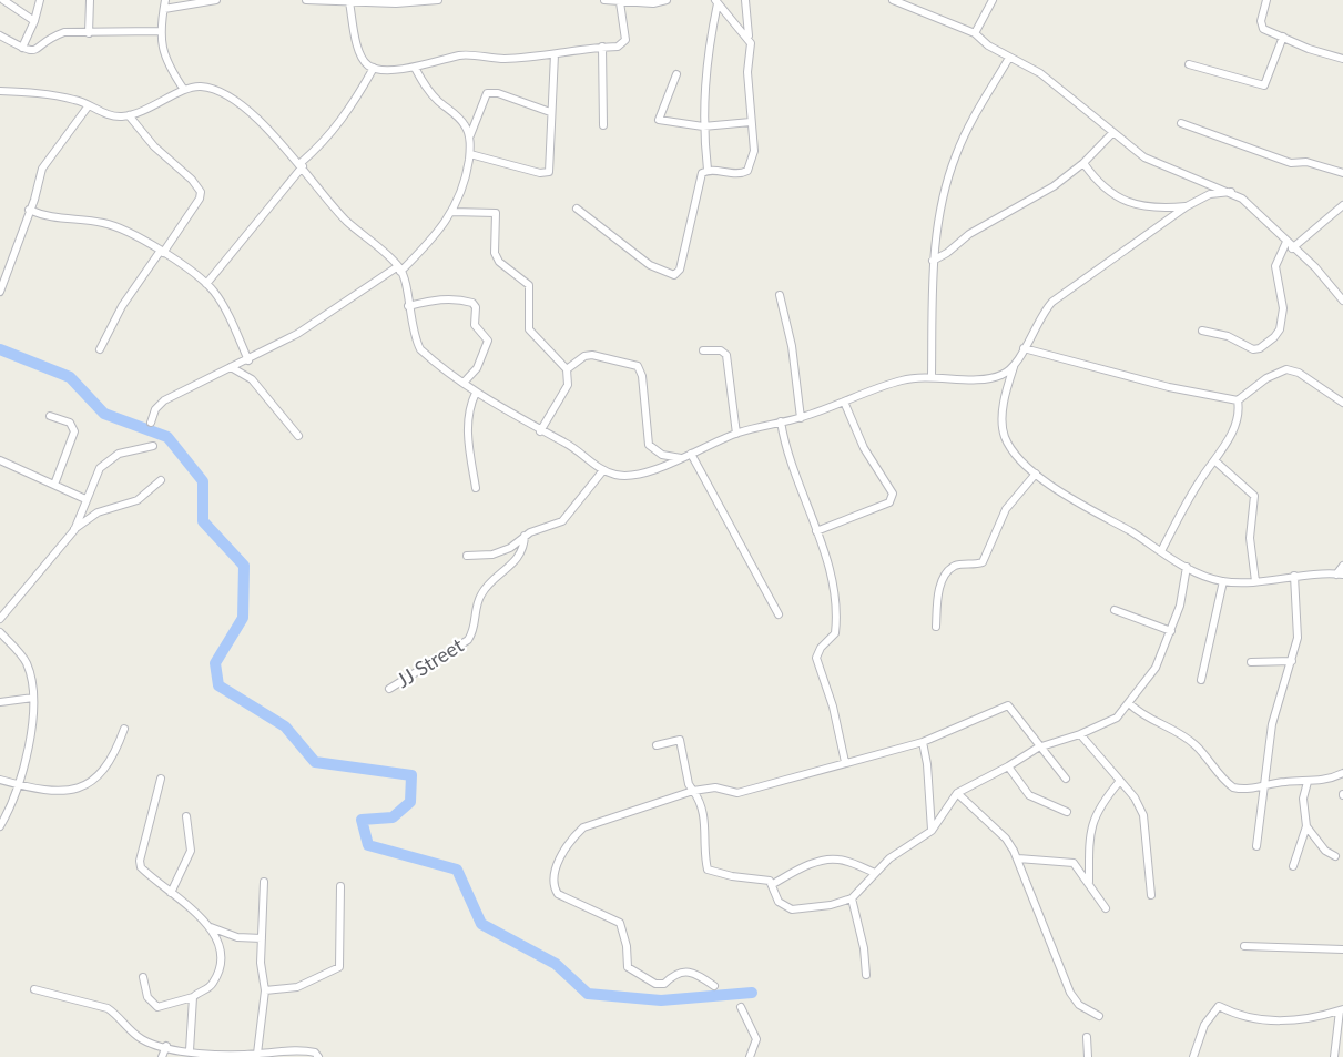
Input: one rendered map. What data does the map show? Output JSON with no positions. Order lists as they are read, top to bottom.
{
  "streets": {
    "street": ["JJ Street"]
  }
}
